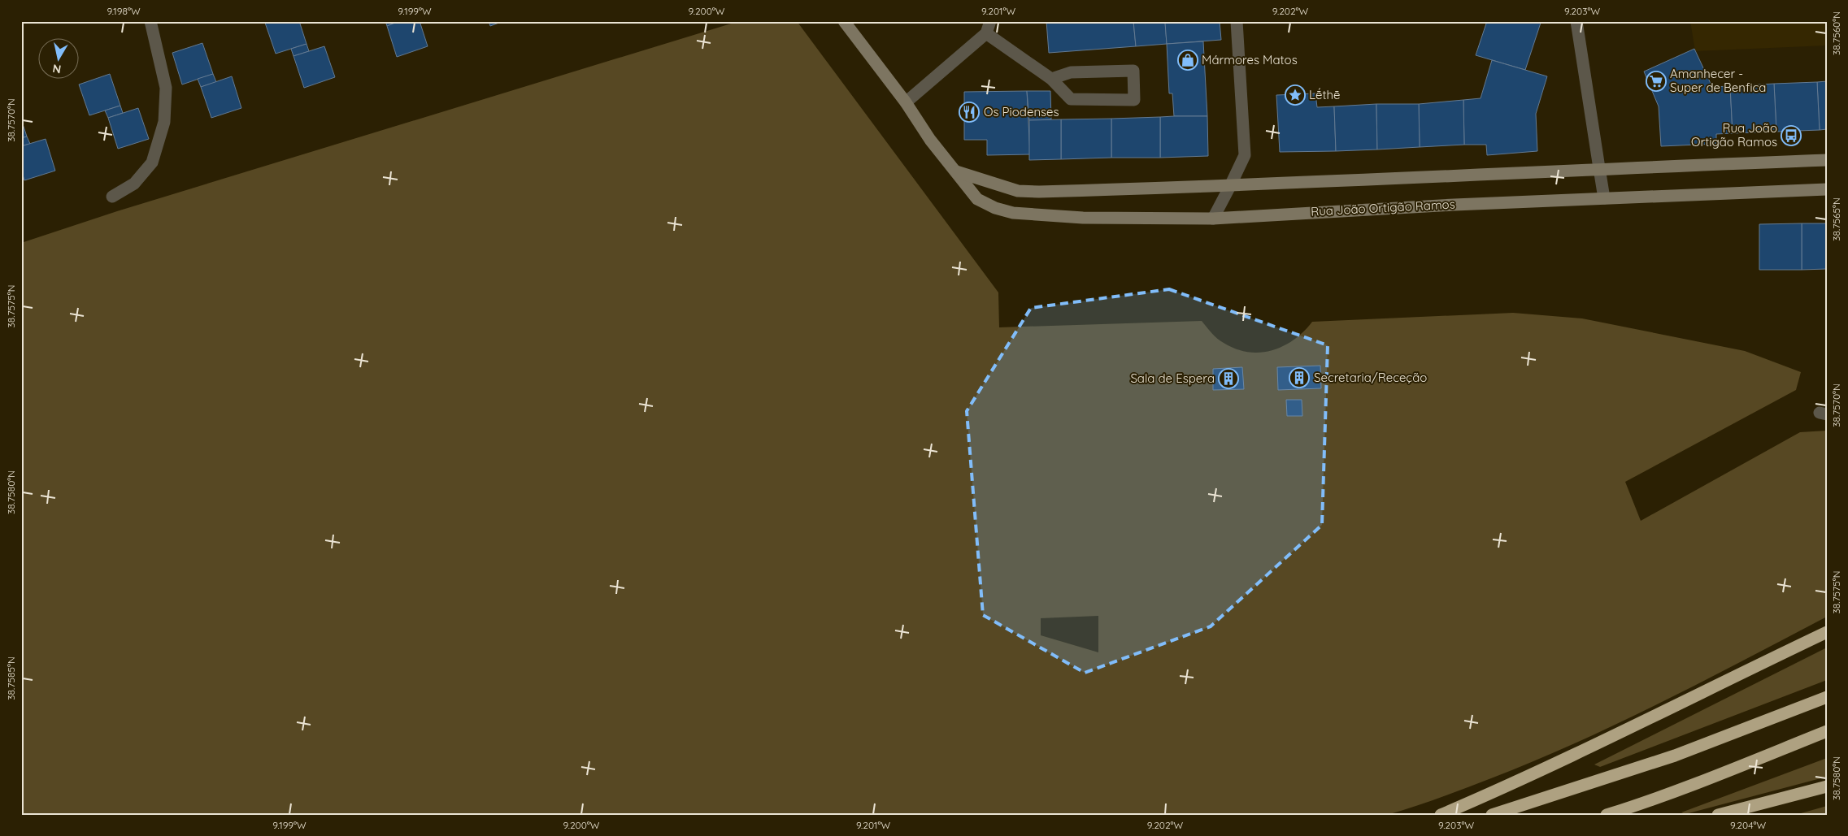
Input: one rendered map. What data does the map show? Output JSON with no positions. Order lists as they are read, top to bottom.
{
  "streets": {
    "street": ["Rua João Ortigão Ramos"]
  },
  "places": {
    "shop": ["Mármores Matos"],
    "supermarket": ["Amanhecer - Super de Benfica"],
    "place": ["Lḗthē"],
    "restaurant": ["Os Piodenses"],
    "bus stop": ["Rua João Ortigão Ramos"],
    "building": ["Secretaria/Receção", "Sala de Espera"]
  },
  "north": "bottom",
  "coordinates": [
    "9.198°W",
    "9.199°W",
    "9.200°W",
    "9.201°W",
    "9.202°W",
    "9.203°W",
    "38.7560°N",
    "38.7570°N",
    "38.7565°N",
    "38.7575°N",
    "38.7580°N",
    "38.7585°N",
    "9.204°W"
  ]
}
